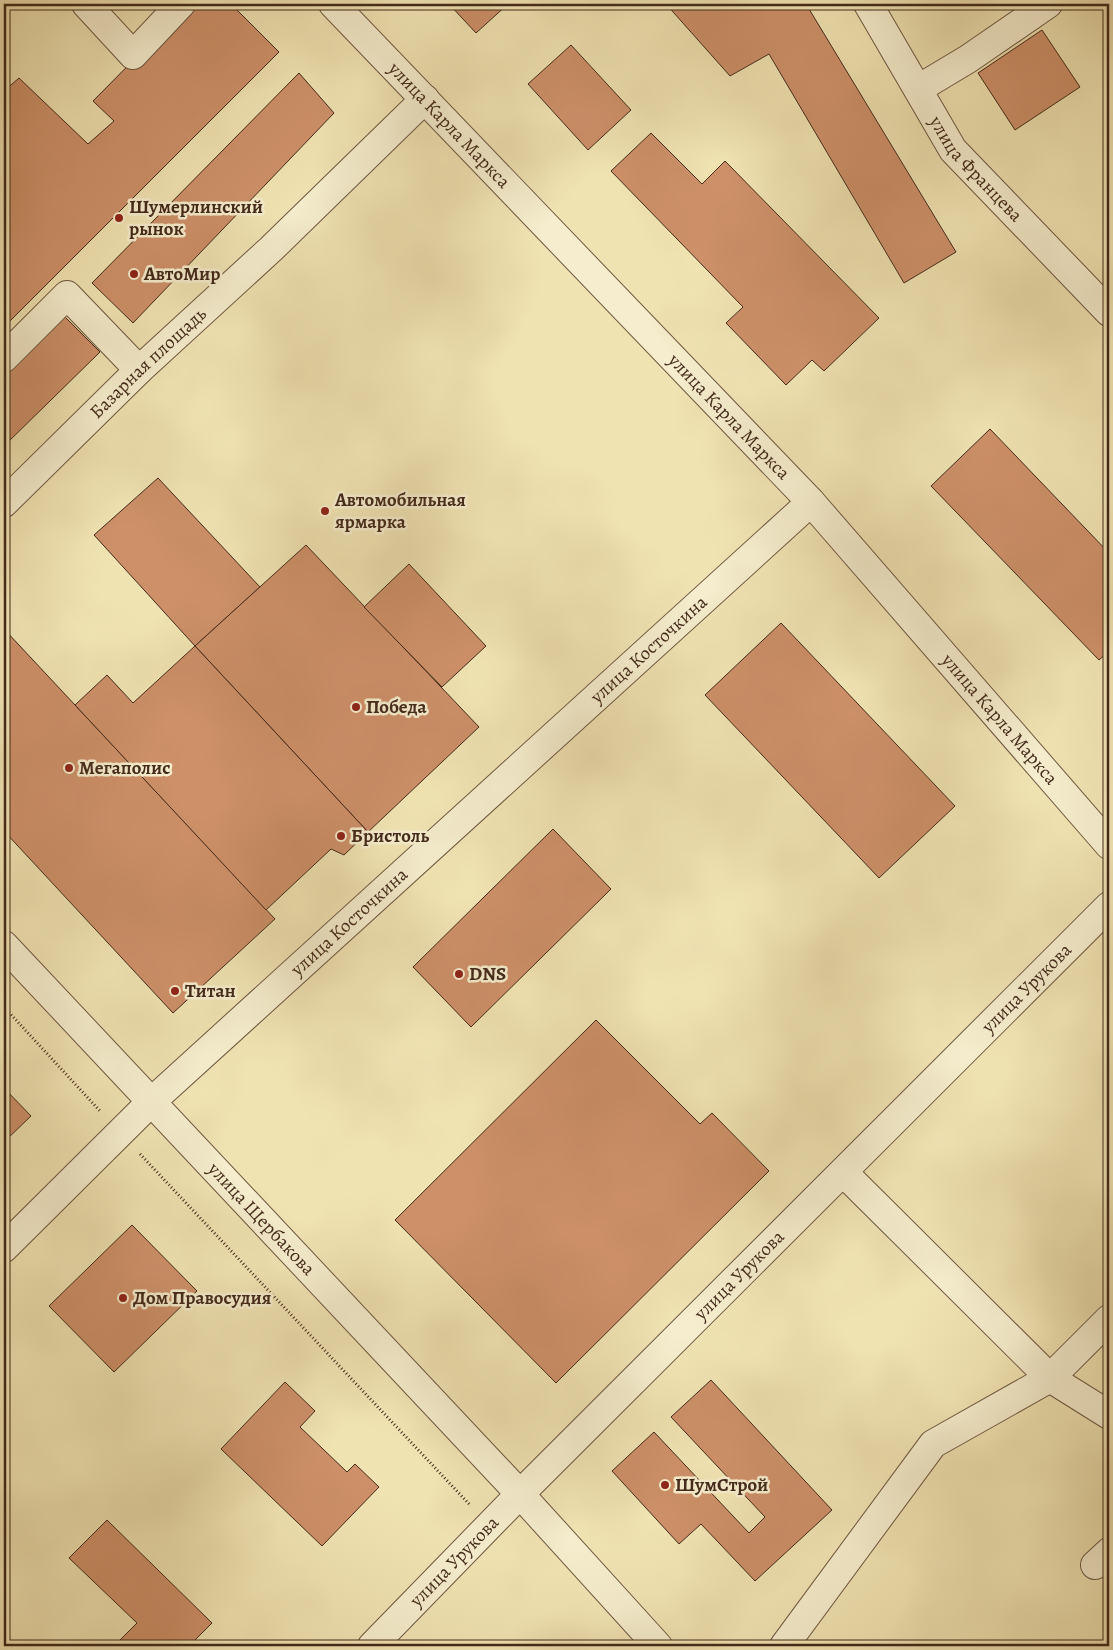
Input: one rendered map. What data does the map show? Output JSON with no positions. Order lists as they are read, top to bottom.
{
  "streets": {
    "street": [
      "улица Карла Маркса",
      "улица Францева",
      "Базарная площадь",
      "улица Косточкина",
      "улица Урукова",
      "улица Щербакова"
    ]
  },
  "crossings": [
    ["улица Карла Маркса", "Базарная площадь"],
    ["улица Карла Маркса", "улица Косточкина"],
    ["улица Косточкина", "улица Щербакова"],
    ["улица Урукова", "улица Щербакова"]
  ],
  "places": [
    "Шумерлинский рынок",
    "АвтоМир",
    "Автомобильная ярмарка",
    "Победа",
    "Мегаполис",
    "Бристоль",
    "DNS",
    "Титан",
    "Дом Правосудия",
    "ШумСтрой"
  ]
}
